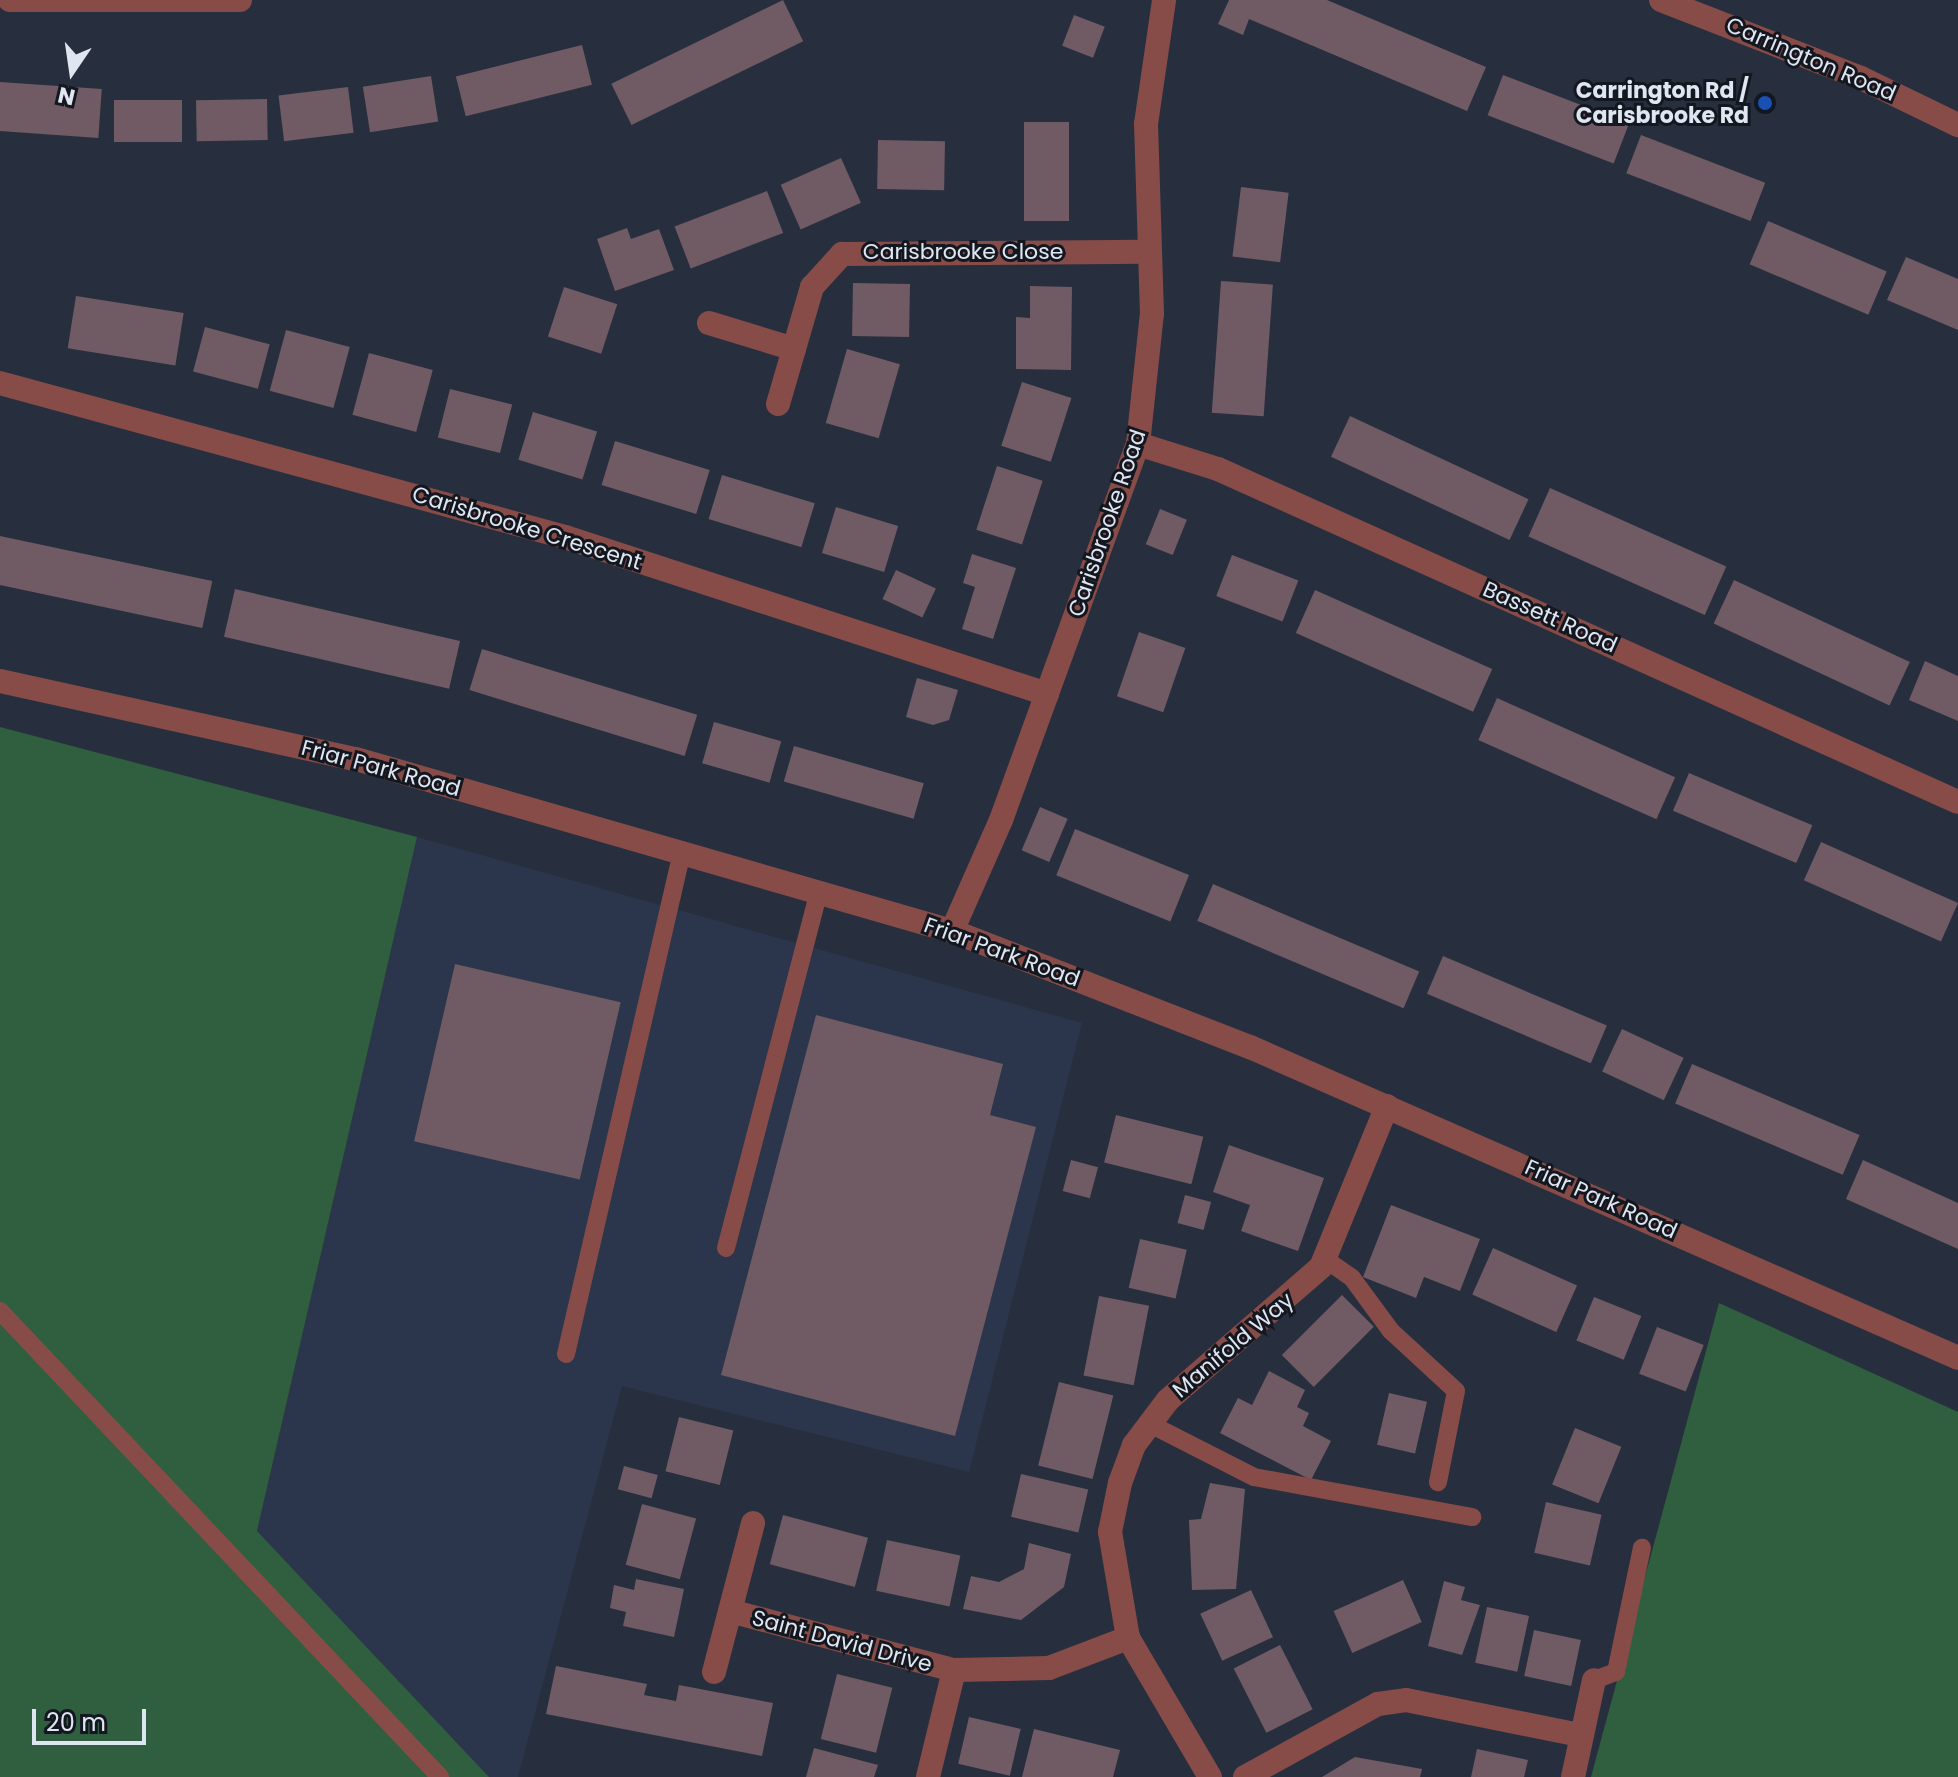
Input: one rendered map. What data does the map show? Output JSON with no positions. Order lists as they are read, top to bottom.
{
  "streets": {
    "street": [
      "Carrington Road",
      "Carisbrooke Close",
      "Carisbrooke Road",
      "Carisbrooke Crescent",
      "Bassett Road",
      "Friar Park Road",
      "Manifold Way",
      "Saint David Drive"
    ]
  },
  "crossings": [
    ["Carisbrooke Close", "Carisbrooke Road"],
    ["Carisbrooke Road", "Carisbrooke Crescent"],
    ["Carisbrooke Road", "Bassett Road"],
    ["Carisbrooke Road", "Friar Park Road"],
    ["Friar Park Road", "Manifold Way"],
    ["Manifold Way", "Saint David Drive"]
  ],
  "places": ["Carrington Rd / Carisbrooke Rd"],
  "scale_bar": "20 m",
  "north": "bottom"
}
